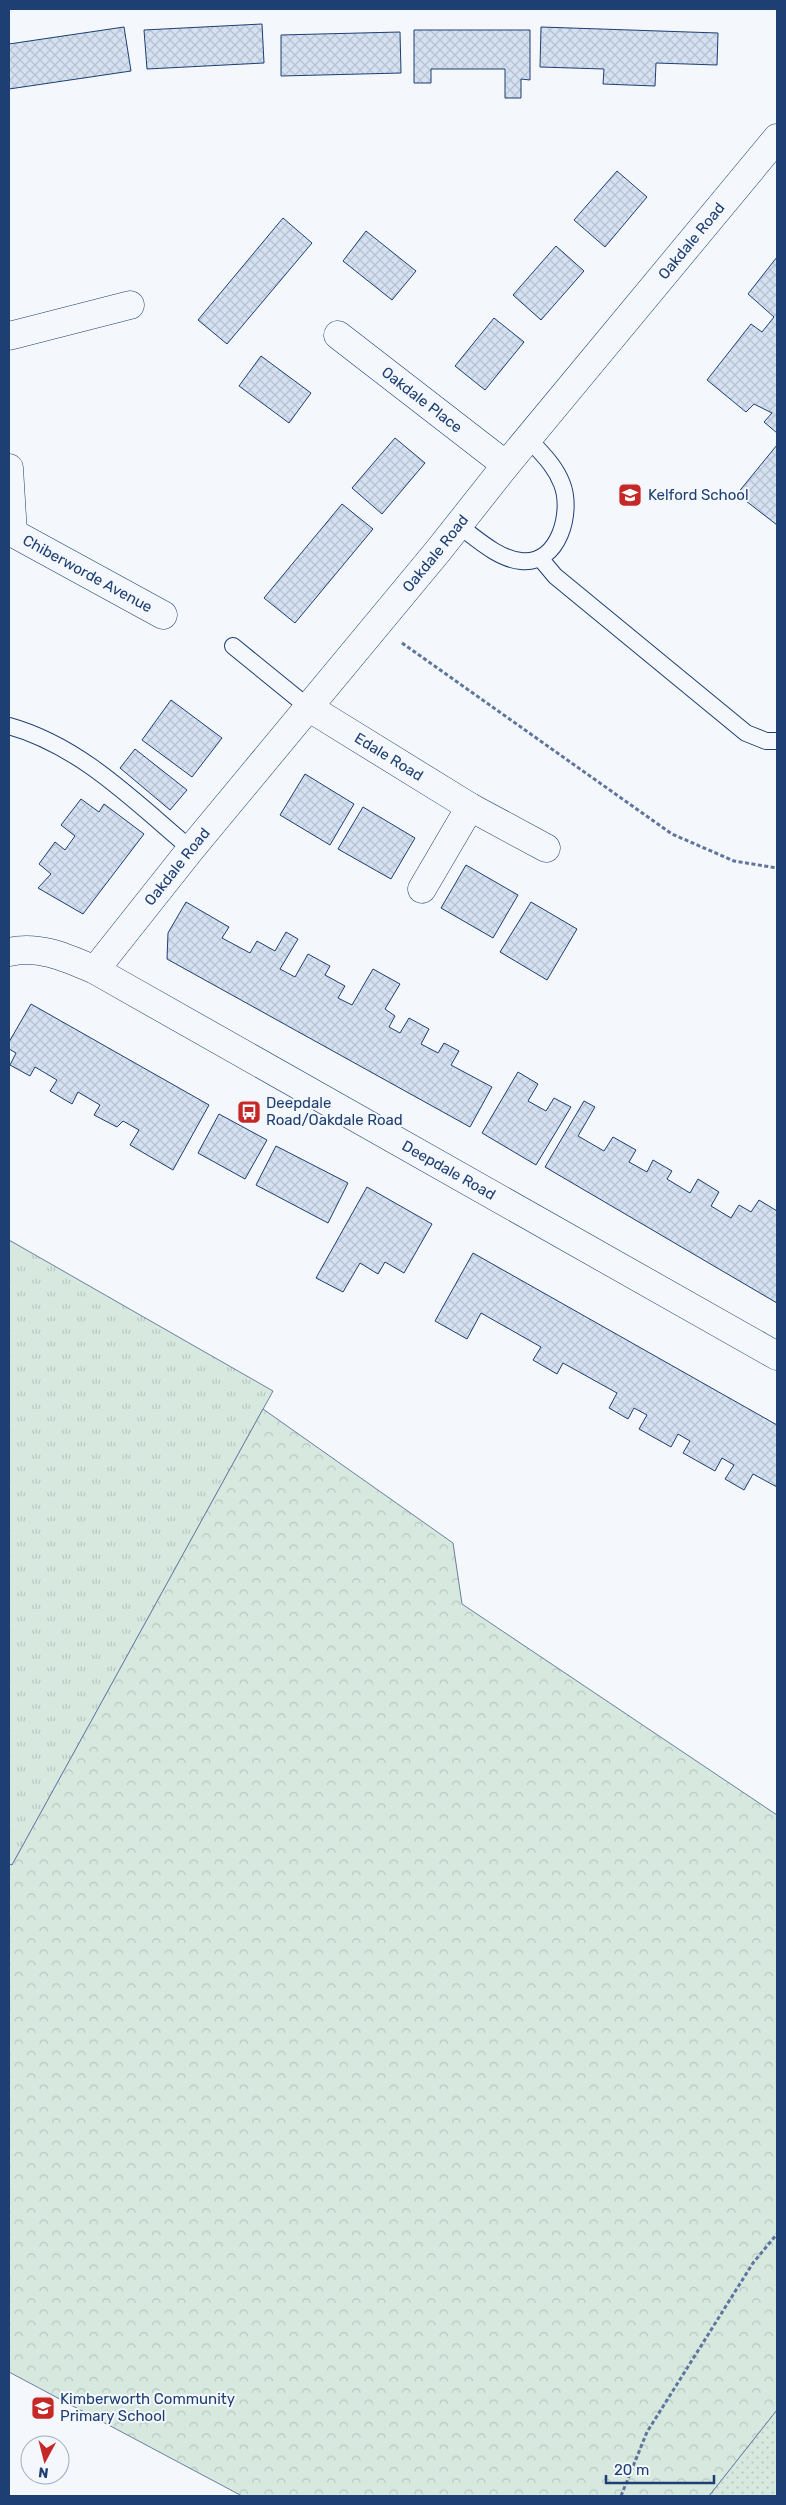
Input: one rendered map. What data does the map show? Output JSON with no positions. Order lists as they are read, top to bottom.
{
  "streets": {
    "street": [
      "Oakdale Road",
      "Oakdale Place",
      "Chiberworde Avenue",
      "Edale Road",
      "Deepdale Road"
    ]
  },
  "crossings": [
    ["Oakdale Road", "Oakdale Place"],
    ["Oakdale Road", "Edale Road"],
    ["Oakdale Road", "Deepdale Road"]
  ],
  "places": {
    "school or university": ["Kelford School", "Kimberworth Community Primary School"],
    "bus stop": ["Deepdale Road/Oakdale Road"]
  },
  "scale_bar": "20 m",
  "north": "bottom"
}
